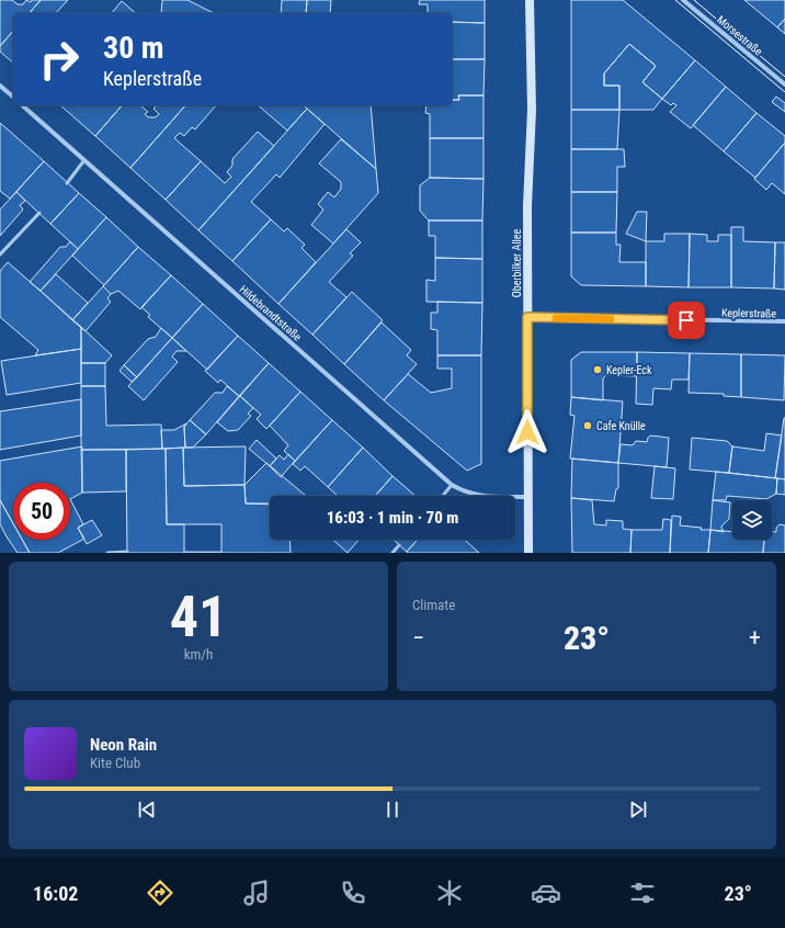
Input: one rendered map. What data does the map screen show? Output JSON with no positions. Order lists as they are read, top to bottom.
{
  "streets": {
    "main road": ["Oberbilker Allee"],
    "street": ["Morsestraße", "Hildebrandtstraße", "Keplerstraße"]
  },
  "crossings": [
    ["Oberbilker Allee", "Hildebrandtstraße"],
    ["Oberbilker Allee", "Keplerstraße"]
  ],
  "places": ["Kepler-Eck", "Cafe Knülle"],
  "page": {
    "turn": ["30 m", "Keplerstraße"],
    "limit": "50",
    "trip": "16:03 · 1 min · 70 m",
    "tile": [
      ["41", "km/h"],
      "Climate"
    ],
    "heat": ["−", "23°", "+"],
    "song": ["Neon Rain", "Kite Club"],
    "tabs": ["16:02", "23°"]
  }
}
